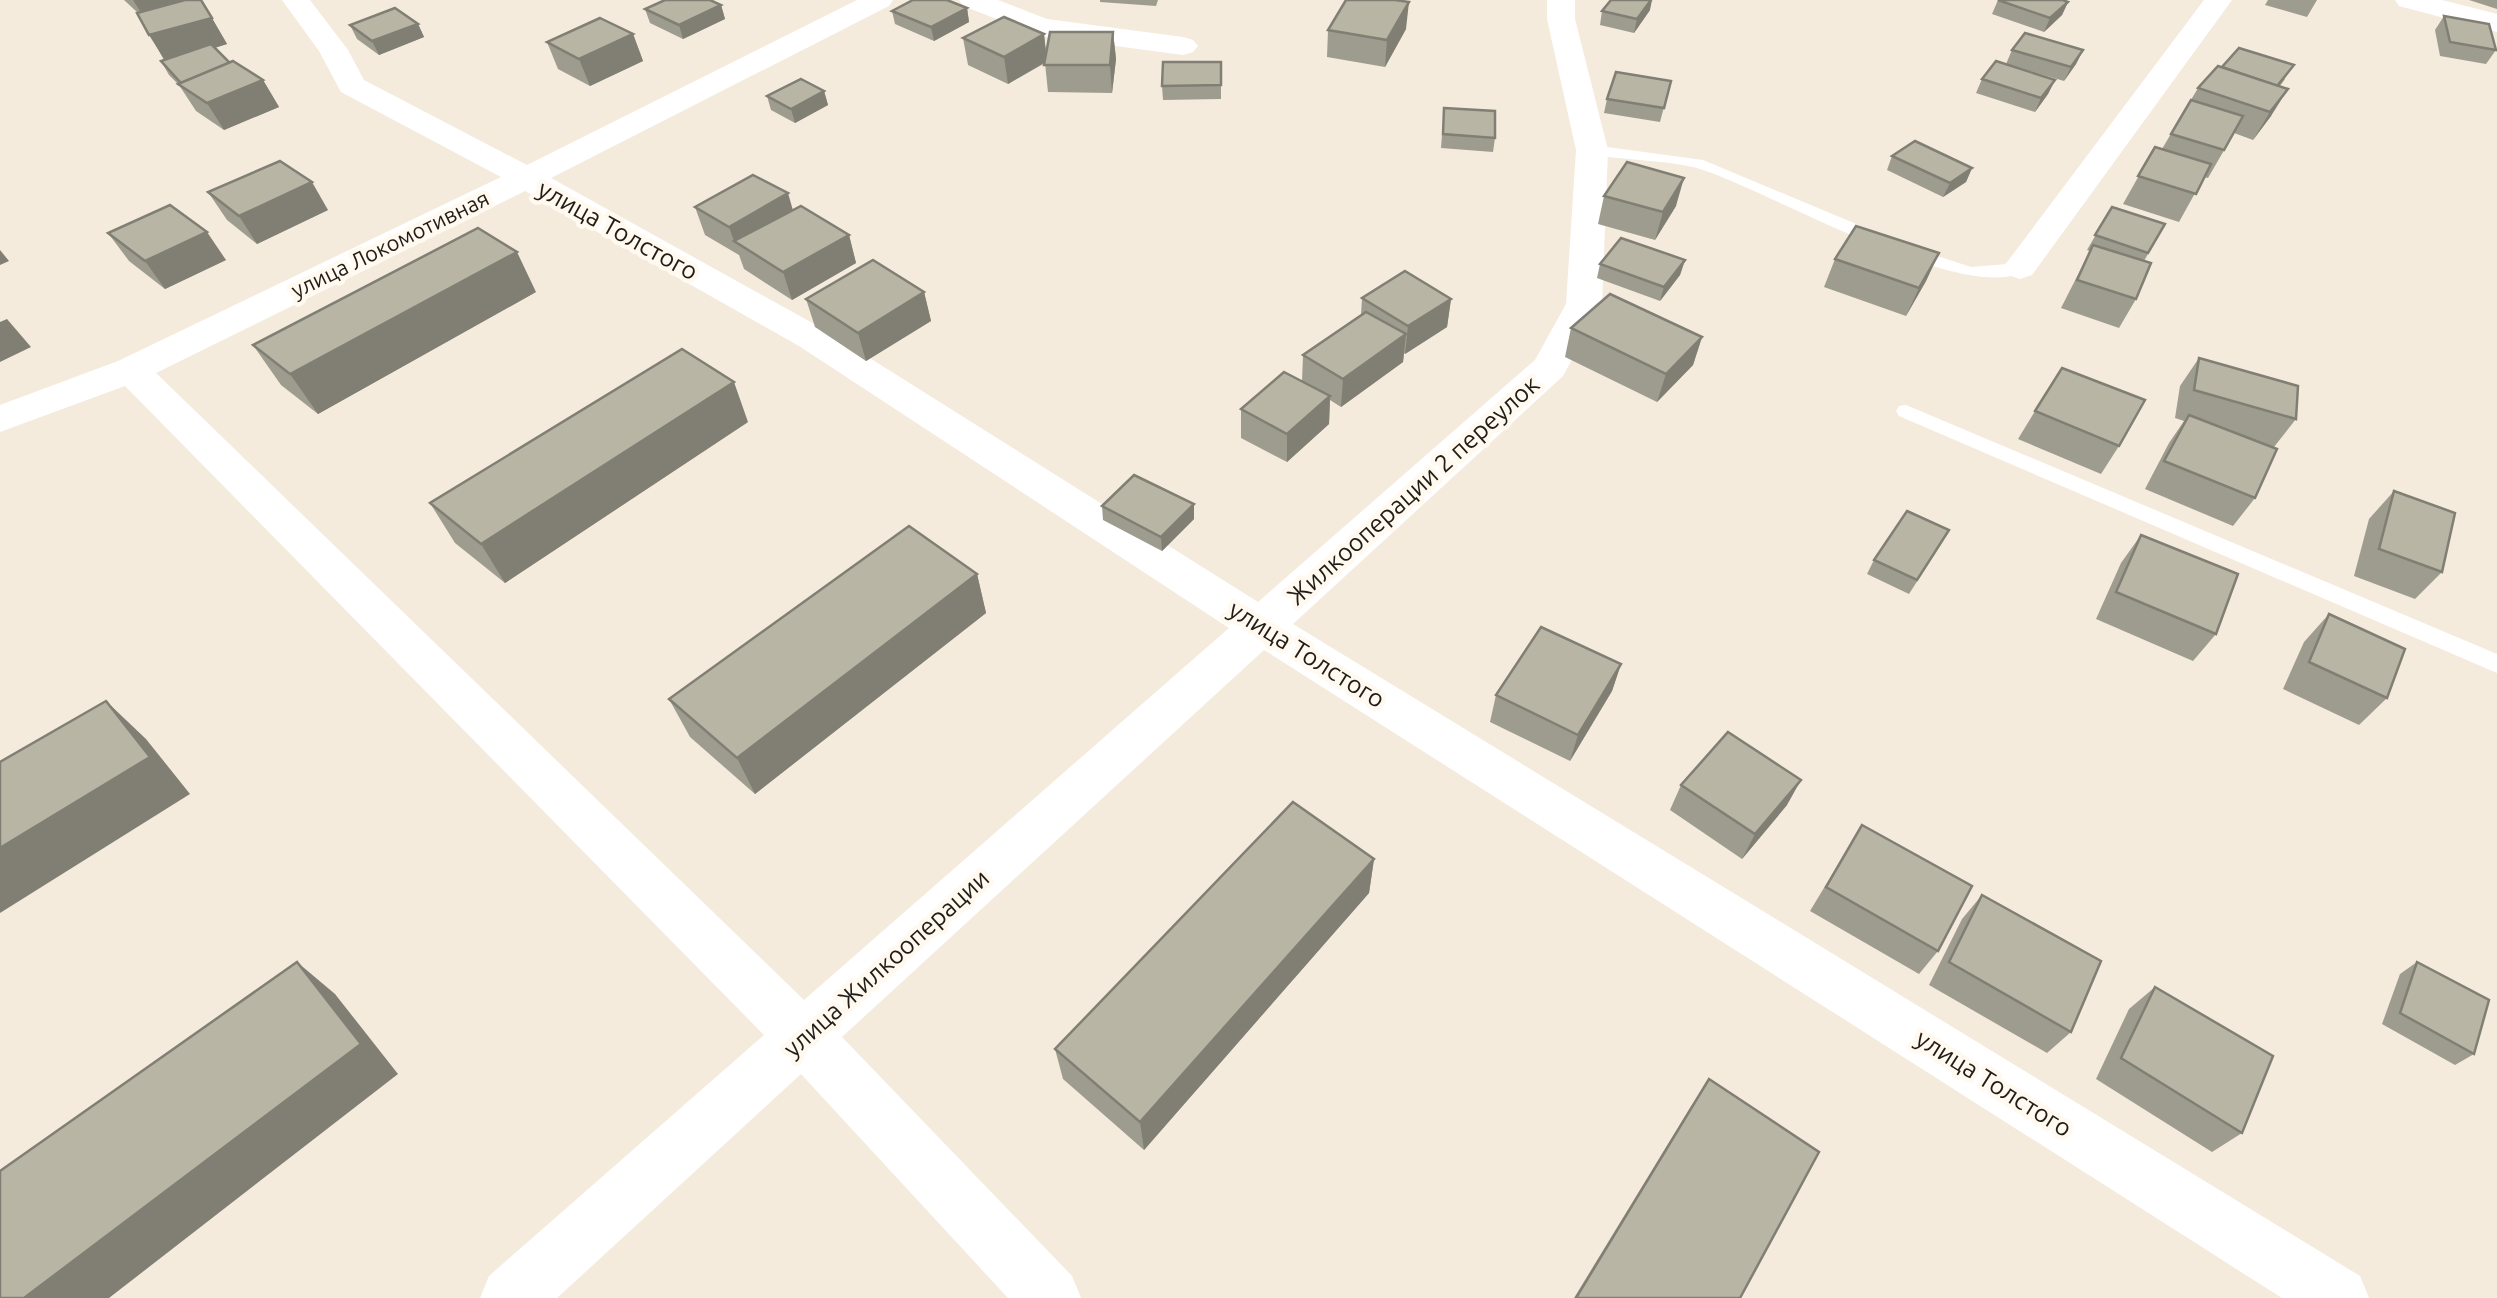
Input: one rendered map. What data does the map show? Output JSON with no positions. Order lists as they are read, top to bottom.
{
  "streets": {
    "street": [
      "улица Толстого",
      "улица Локомотивная",
      "Жилкооперации 2 переулок",
      "улица Жилкооперации"
    ]
  },
  "crossings": [
    ["улица Толстого", "улица Локомотивная"],
    ["улица Толстого", "Жилкооперации 2 переулок"],
    ["улица Толстого", "улица Жилкооперации"],
    ["Жилкооперации 2 переулок", "улица Жилкооперации"]
  ]
}
